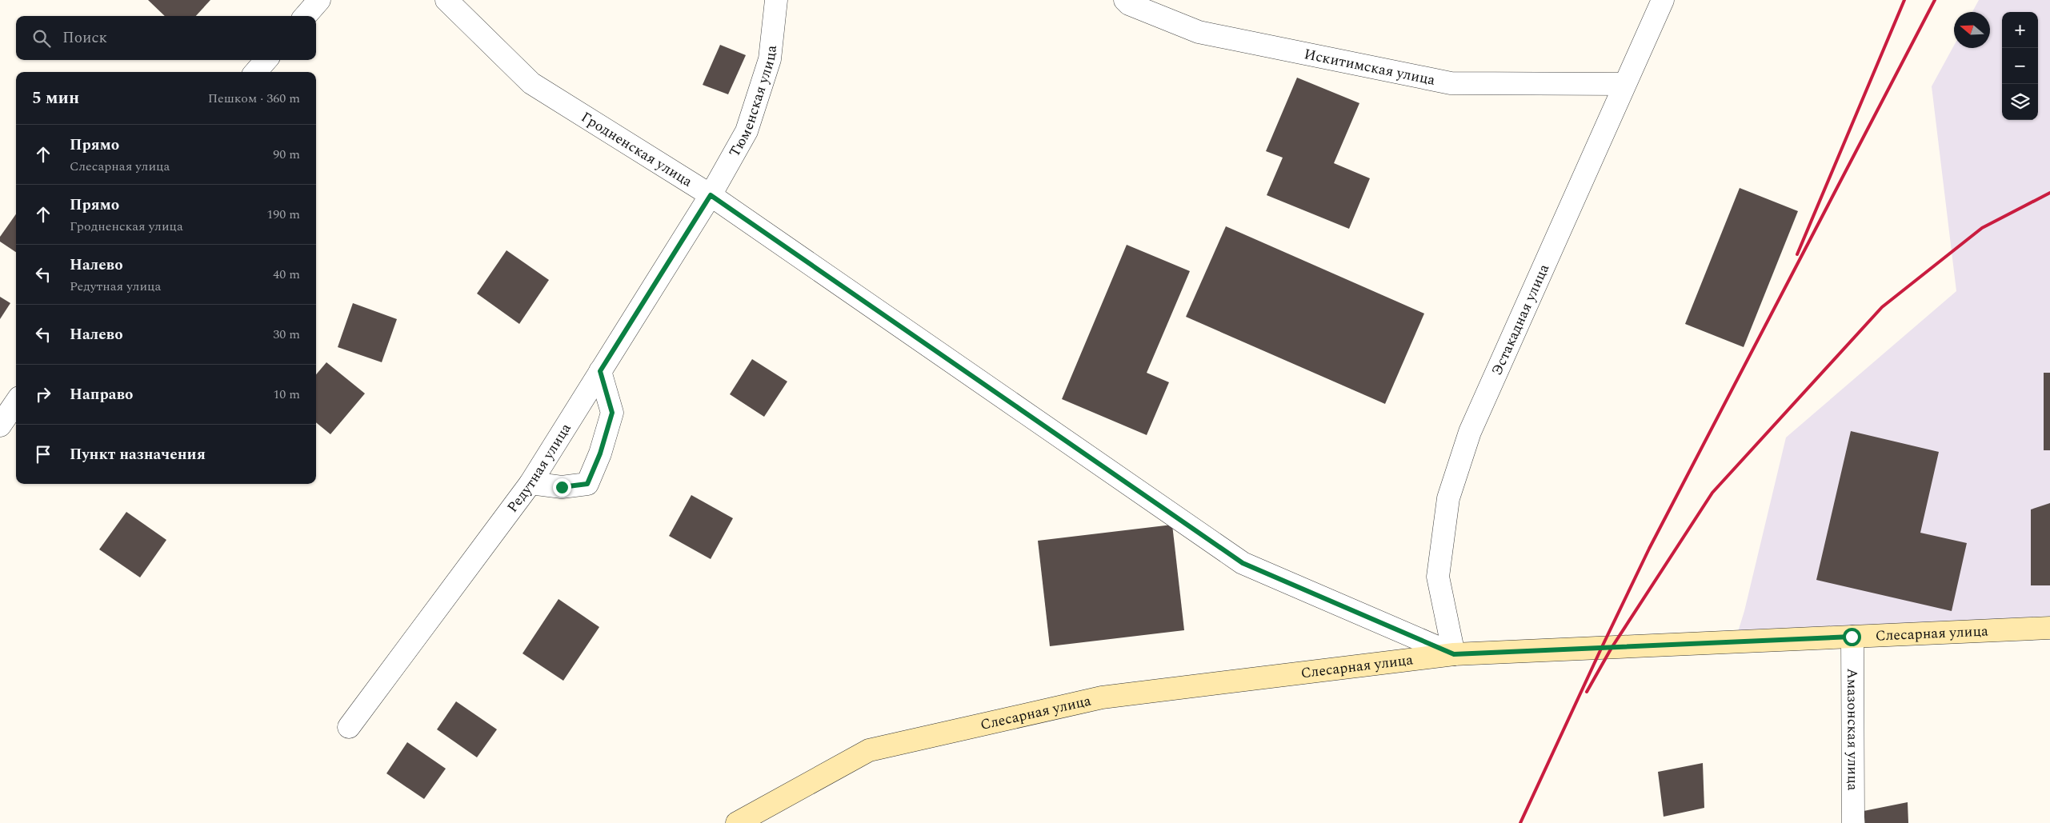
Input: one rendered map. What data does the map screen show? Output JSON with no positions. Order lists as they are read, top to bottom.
{
  "streets": {
    "main road": ["Слесарная улица"],
    "street": [
      "Искитимская улица",
      "Тюменская улица",
      "Гродненская улица",
      "Эстакадная улица",
      "Редутная улица",
      "Амазонская улица"
    ]
  },
  "crossings": [
    ["Искитимская улица", "Эстакадная улица"],
    ["Тюменская улица", "Гродненская улица"],
    ["Тюменская улица", "Редутная улица"],
    ["Гродненская улица", "Эстакадная улица"],
    ["Гродненская улица", "Редутная улица"],
    ["Гродненская улица", "Слесарная улица"],
    ["Эстакадная улица", "Слесарная улица"],
    ["Слесарная улица", "Амазонская улица"]
  ],
  "north": "left",
  "page": {
    "map_buttons": ["+", "−"],
    "search": "Поиск",
    "heading": ["5 мин", "Пешком · 360 m"],
    "list": [
      ["Прямо", "Слесарная улица", "90 m"],
      ["Прямо", "Гродненская улица", "190 m"],
      ["Налево", "Редутная улица", "40 m"],
      ["Налево", "30 m"],
      ["Направо", "10 m"],
      "Пункт назначения"
    ]
  }
}
